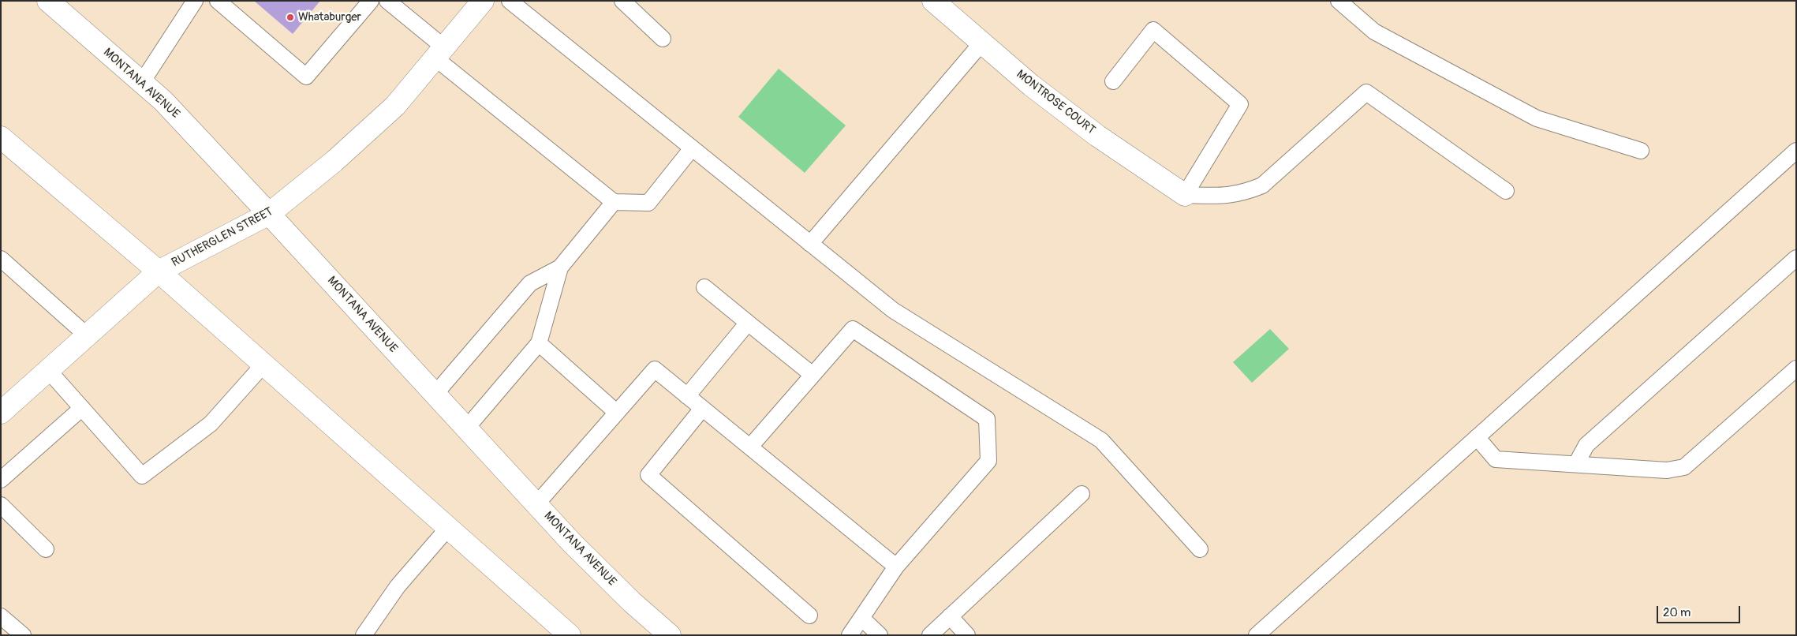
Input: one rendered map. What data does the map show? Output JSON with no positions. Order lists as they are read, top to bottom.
{
  "streets": {
    "main road": ["MONTANA AVENUE", "MONTROSE COURT", "RUTHERGLEN STREET"]
  },
  "crossings": [
    ["MONTANA AVENUE", "RUTHERGLEN STREET"]
  ],
  "places": ["Whataburger"],
  "scale_bar": "20 m"
}
